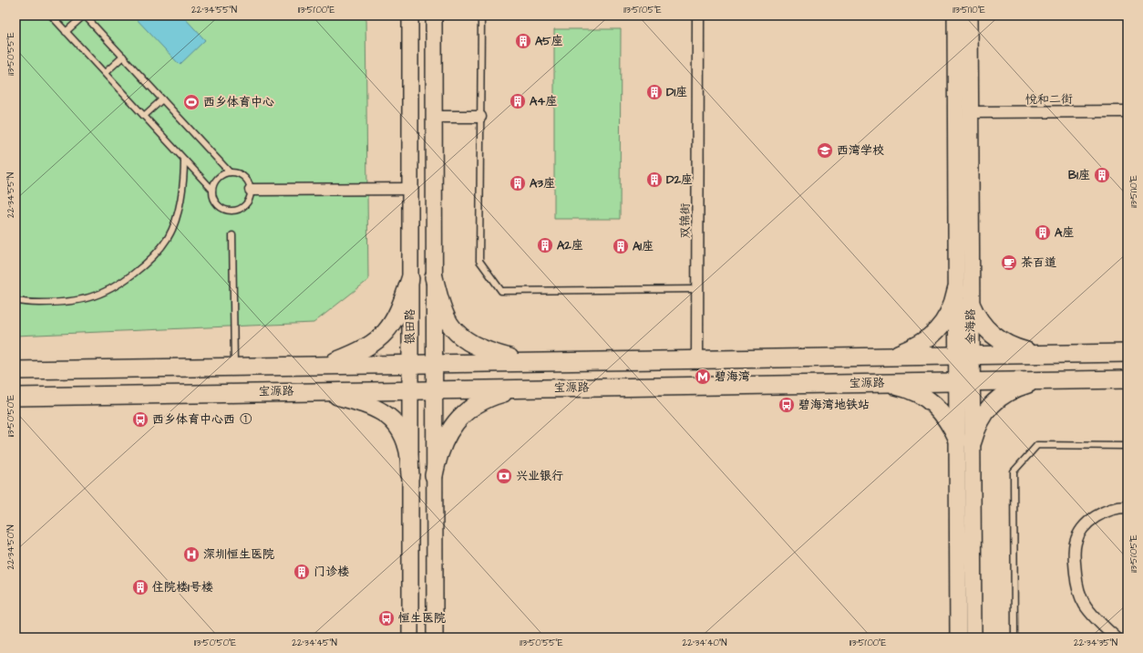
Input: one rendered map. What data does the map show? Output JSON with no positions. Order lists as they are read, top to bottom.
{
  "streets": {
    "main road": ["宝源路"],
    "street": [
      "悦和二街",
      "双锦街",
      "银田路",
      "金海路"
    ]
  },
  "crossings": [
    ["悦和二街", "金海路"],
    ["银田路", "宝源路"],
    ["金海路", "宝源路"]
  ],
  "places": {
    "building": [
      "A5座",
      "D1座",
      "A4座",
      "B1座",
      "D2座",
      "A3座",
      "A座",
      "A2座",
      "A1座",
      "门诊楼",
      "住院楼1号楼"
    ],
    "sports": ["西乡体育中心"],
    "school or university": ["西湾学校"],
    "cafe": ["茶百道"],
    "metro station": ["碧海湾"],
    "bus stop": ["碧海湾地铁站", "西乡体育中心西 ①", "恒生医院"],
    "bank": ["兴业银行"],
    "hospital": ["深圳恒生医院"]
  },
  "coordinates": [
    "22°34'55\"N",
    "113°51'00\"E",
    "113°51'05\"E",
    "113°51'10\"E",
    "113°50'55\"E",
    "113°50'50\"E",
    "22°34'50\"N",
    "22°34'45\"N",
    "22°34'40\"N",
    "22°34'35\"N"
  ]
}
